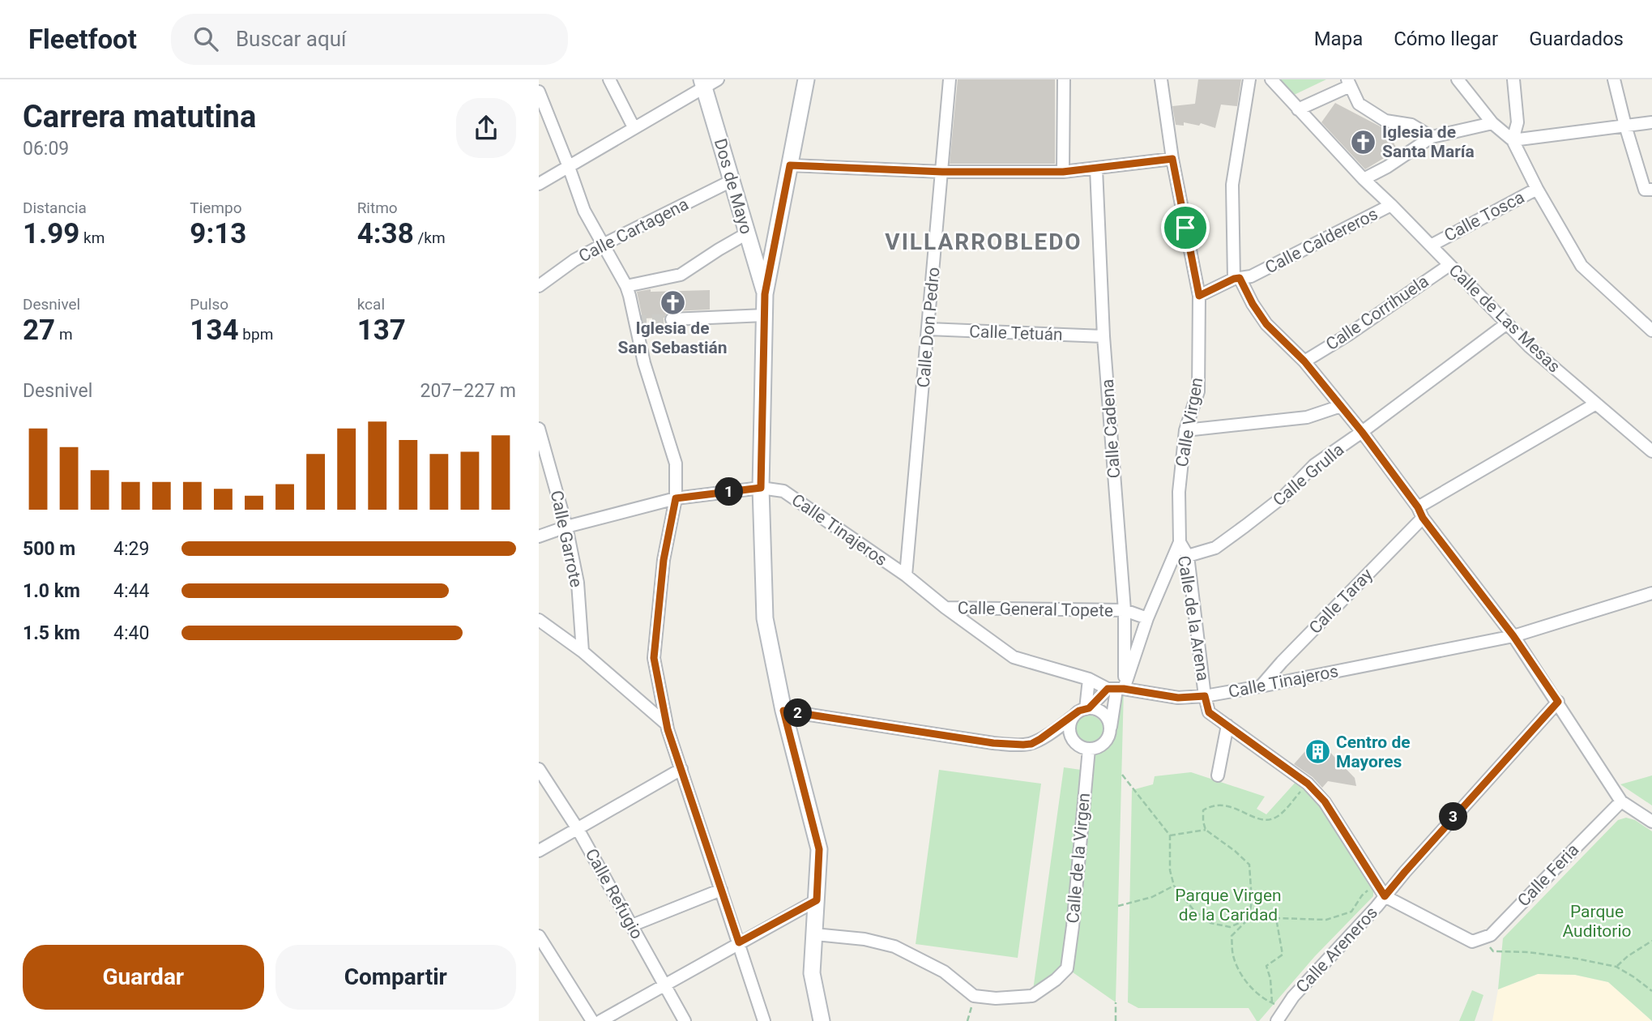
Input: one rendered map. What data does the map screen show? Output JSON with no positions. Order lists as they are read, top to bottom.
{
  "streets": {
    "street": [
      "Dos de Mayo",
      "Calle Tosca",
      "Calle Cartagena",
      "Calle Caldereros",
      "Calle Corrihuela",
      "Calle de Las Mesas",
      "Calle Don Pedro",
      "Calle Tetuán",
      "Calle Virgen",
      "Calle Cadena",
      "Calle Grulla",
      "Calle Tinajeros",
      "Calle Garrote",
      "Calle Taray",
      "Calle General Topete",
      "Calle de la Arena",
      "Calle de la Virgen",
      "Calle Feria",
      "Calle Refugio",
      "Calle Areneros"
    ]
  },
  "crossings": [
    ["Dos de Mayo", "Calle Cartagena"],
    ["Calle Tosca", "Calle de Las Mesas"],
    ["Calle Caldereros", "Calle de Las Mesas"],
    ["Calle Caldereros", "Calle Virgen"],
    ["Calle Corrihuela", "Calle de Las Mesas"],
    ["Calle de Las Mesas", "Calle Grulla"],
    ["Calle de Las Mesas", "Calle Taray"],
    ["Calle Don Pedro", "Calle Tetuán"],
    ["Calle Don Pedro", "Calle Tinajeros"],
    ["Calle Tetuán", "Calle Cadena"],
    ["Calle Virgen", "Calle Cadena"],
    ["Calle Virgen", "Calle Tinajeros"],
    ["Calle Virgen", "Calle General Topete"],
    ["Calle Virgen", "Calle de la Arena"],
    ["Calle Cadena", "Calle Tinajeros"],
    ["Calle Cadena", "Calle General Topete"],
    ["Calle Grulla", "Calle de la Arena"],
    ["Calle Tinajeros", "Calle Taray"],
    ["Calle Tinajeros", "Calle General Topete"],
    ["Calle Tinajeros", "Calle de la Arena"],
    ["Calle de la Arena", "Calle Areneros"]
  ],
  "districts": ["VILLARROBLEDO"],
  "parks": ["Parque Virgen de la Caridad", "Parque Auditorio"],
  "places": {
    "church": ["Iglesia de Santa María", "Iglesia de San Sebastián"],
    "building": ["Centro de Mayores"]
  },
  "page": {
    "header": "Fleetfoot",
    "search": "Buscar aquí",
    "nav": ["Mapa", "Cómo llegar", "Guardados"],
    "heading": ["Carrera matutina", "06:09"],
    "stats": [
      ["Distancia", "1.99 km"],
      ["Tiempo", "9:13"],
      ["Ritmo", "4:38 /km"],
      ["Desnivel", "27 m"],
      ["Pulso", "134 bpm"],
      ["kcal", "137"]
    ],
    "chart": ["Desnivel", "207–227 m"],
    "pins": ["1", "2", "3"],
    "list": [
      {
        "name": "500 m",
        "note": "4:29"
      },
      {
        "name": "1.0 km",
        "note": "4:44"
      },
      {
        "name": "1.5 km",
        "note": "4:40"
      }
    ],
    "buttons": ["Guardar", "Compartir"]
  }
}
